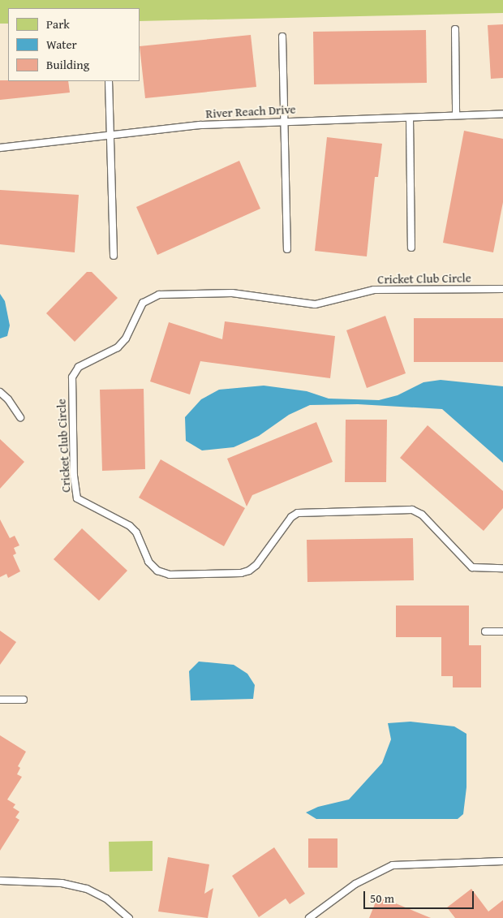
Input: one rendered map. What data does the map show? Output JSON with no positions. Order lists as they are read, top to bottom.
{
  "streets": {
    "lane": ["River Reach Drive", "Cricket Club Circle"]
  },
  "legend": ["Park", "Water", "Building"],
  "scale_bar": "50 m"
}
